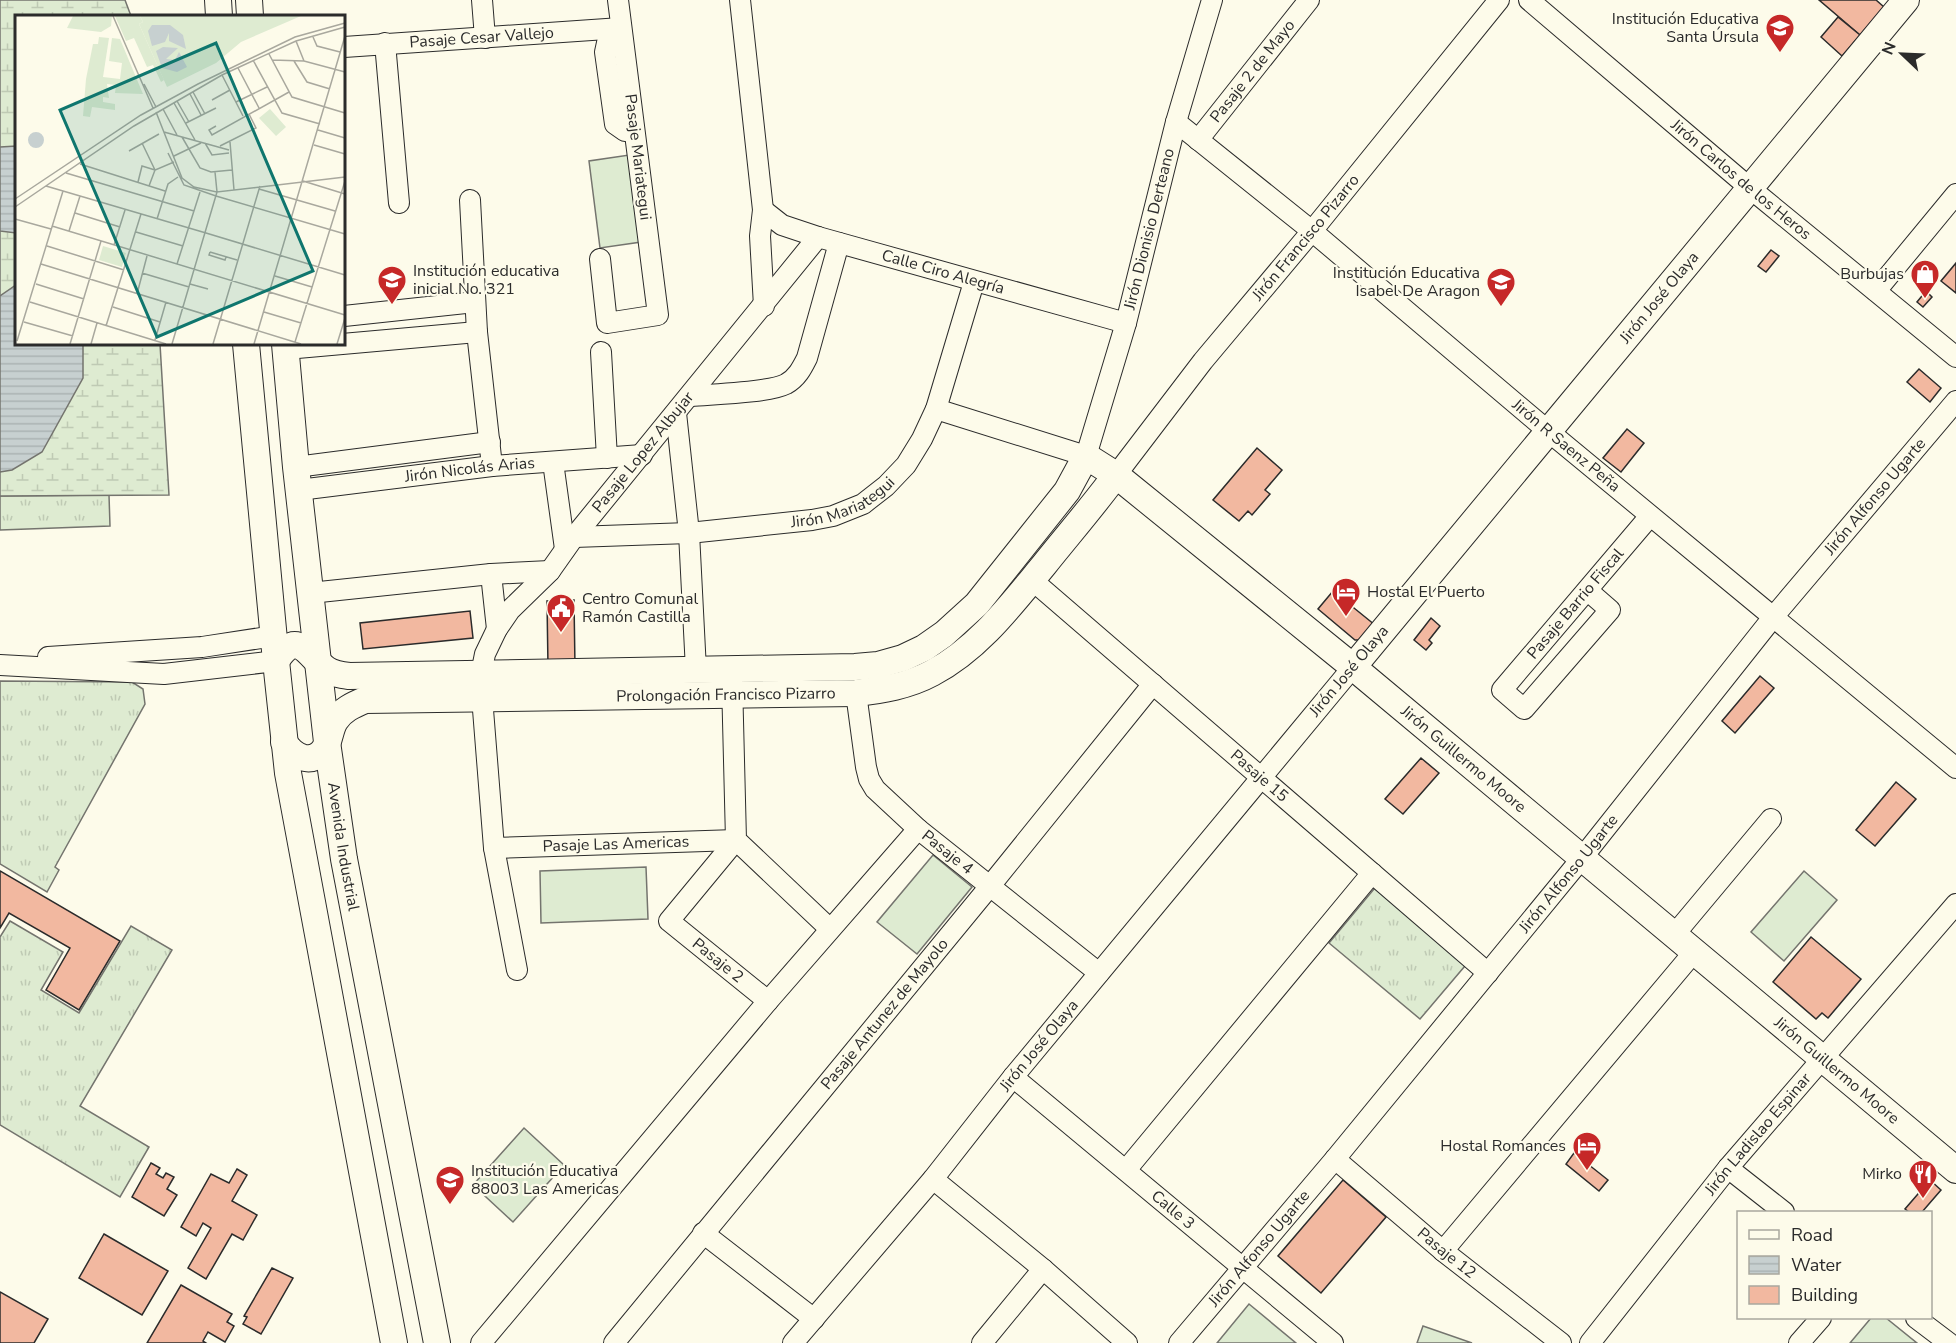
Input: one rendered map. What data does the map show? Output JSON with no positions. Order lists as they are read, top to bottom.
{
  "streets": {
    "main road": [
      "Jirón José Olaya",
      "Prolongación Francisco Pizarro",
      "Jirón Guillermo Moore",
      "Avenida Industrial"
    ],
    "street": [
      "Pasaje Cesar Vallejo",
      "Pasaje 2 de Mayo",
      "Pasaje Mariategui",
      "Jirón Carlos de los Heros",
      "Jirón Dionisio Derteano",
      "Jirón Francisco Pizarro",
      "Calle Ciro Alegría",
      "Jirón R Saenz Peña",
      "Pasaje Lopez Albujar",
      "Jirón Nicolás Arias",
      "Jirón Alfonso Ugarte",
      "Jirón Mariategui",
      "Pasaje Barrio Fiscal",
      "Pasaje 15",
      "Pasaje Las Americas",
      "Pasaje 4",
      "Pasaje 2",
      "Pasaje Antunez de Mayolo",
      "Jirón Ladislao Espinar",
      "Calle 3",
      "Pasaje 12"
    ]
  },
  "crossings": [
    ["Pasaje Cesar Vallejo", "Pasaje Mariategui"],
    ["Pasaje 2 de Mayo", "Jirón R Saenz Peña"],
    ["Jirón Carlos de los Heros", "Jirón José Olaya"],
    ["Jirón Dionisio Derteano", "Calle Ciro Alegría"],
    ["Jirón Dionisio Derteano", "Jirón R Saenz Peña"],
    ["Jirón Dionisio Derteano", "Prolongación Francisco Pizarro"],
    ["Jirón Dionisio Derteano", "Jirón Guillermo Moore"],
    ["Jirón Francisco Pizarro", "Jirón R Saenz Peña"],
    ["Jirón Francisco Pizarro", "Prolongación Francisco Pizarro"],
    ["Jirón Francisco Pizarro", "Jirón Guillermo Moore"],
    ["Calle Ciro Alegría", "Pasaje Lopez Albujar"],
    ["Calle Ciro Alegría", "Jirón Mariategui"],
    ["Jirón José Olaya", "Jirón R Saenz Peña"],
    ["Jirón José Olaya", "Jirón Guillermo Moore"],
    ["Jirón José Olaya", "Pasaje 15"],
    ["Jirón José Olaya", "Pasaje 4"],
    ["Jirón José Olaya", "Calle 3"],
    ["Jirón R Saenz Peña", "Jirón Alfonso Ugarte"],
    ["Jirón R Saenz Peña", "Pasaje Barrio Fiscal"],
    ["Pasaje Lopez Albujar", "Jirón Nicolás Arias"],
    ["Pasaje Lopez Albujar", "Jirón Mariategui"],
    ["Pasaje Lopez Albujar", "Prolongación Francisco Pizarro"],
    ["Pasaje Lopez Albujar", "Pasaje Las Americas"],
    ["Jirón Nicolás Arias", "Avenida Industrial"],
    ["Jirón Alfonso Ugarte", "Jirón Guillermo Moore"],
    ["Jirón Alfonso Ugarte", "Pasaje 15"],
    ["Jirón Alfonso Ugarte", "Calle 3"],
    ["Jirón Alfonso Ugarte", "Pasaje 12"],
    ["Jirón Mariategui", "Jirón Guillermo Moore"],
    ["Prolongación Francisco Pizarro", "Jirón Guillermo Moore"],
    ["Prolongación Francisco Pizarro", "Pasaje 15"],
    ["Prolongación Francisco Pizarro", "Avenida Industrial"],
    ["Prolongación Francisco Pizarro", "Pasaje 4"],
    ["Jirón Guillermo Moore", "Jirón Ladislao Espinar"],
    ["Pasaje 15", "Pasaje Antunez de Mayolo"],
    ["Pasaje Las Americas", "Pasaje 2"],
    ["Pasaje 4", "Pasaje Antunez de Mayolo"]
  ],
  "places": {
    "school or university": [
      "Institución Educativa Santa Úrsula",
      "Institución educativa inicial No. 321",
      "Institución Educativa Isabel De Aragon",
      "Institución Educativa 88003 Las Americas"
    ],
    "shop": ["Burbujas"],
    "hotel": ["Hostal El Puerto", "Hostal Romances"],
    "public building": ["Centro Comunal Ramón Castilla"],
    "restaurant": ["Mirko"]
  },
  "legend": ["Road", "Water", "Building"],
  "north": "top left"
}
